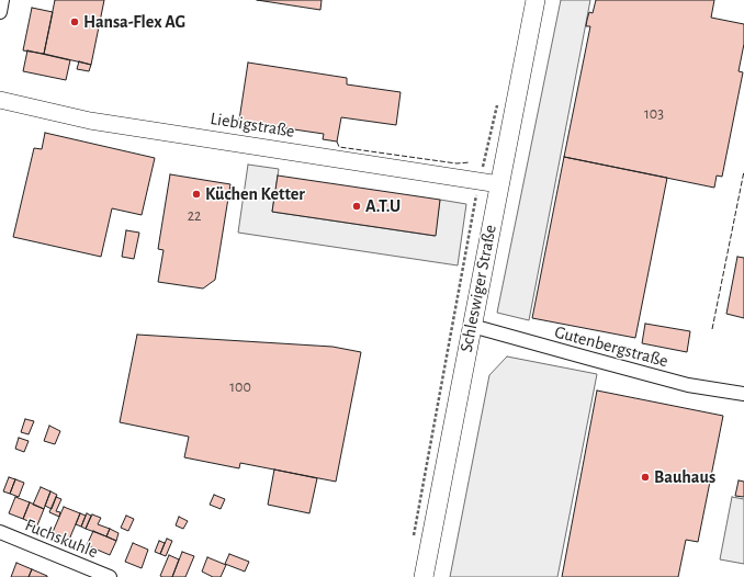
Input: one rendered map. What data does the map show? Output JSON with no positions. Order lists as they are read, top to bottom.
{
  "streets": {
    "main road": ["Schleswiger Straße"],
    "street": ["Liebigstraße", "Gutenbergstraße", "Fuchskuhle"]
  },
  "crossings": [
    ["Liebigstraße", "Schleswiger Straße"],
    ["Schleswiger Straße", "Gutenbergstraße"]
  ],
  "places": [
    "Hansa-Flex AG",
    "Küchen Ketter",
    "A.T.U",
    "Bauhaus"
  ],
  "house_numbers": ["103", "22", "100"]
}
